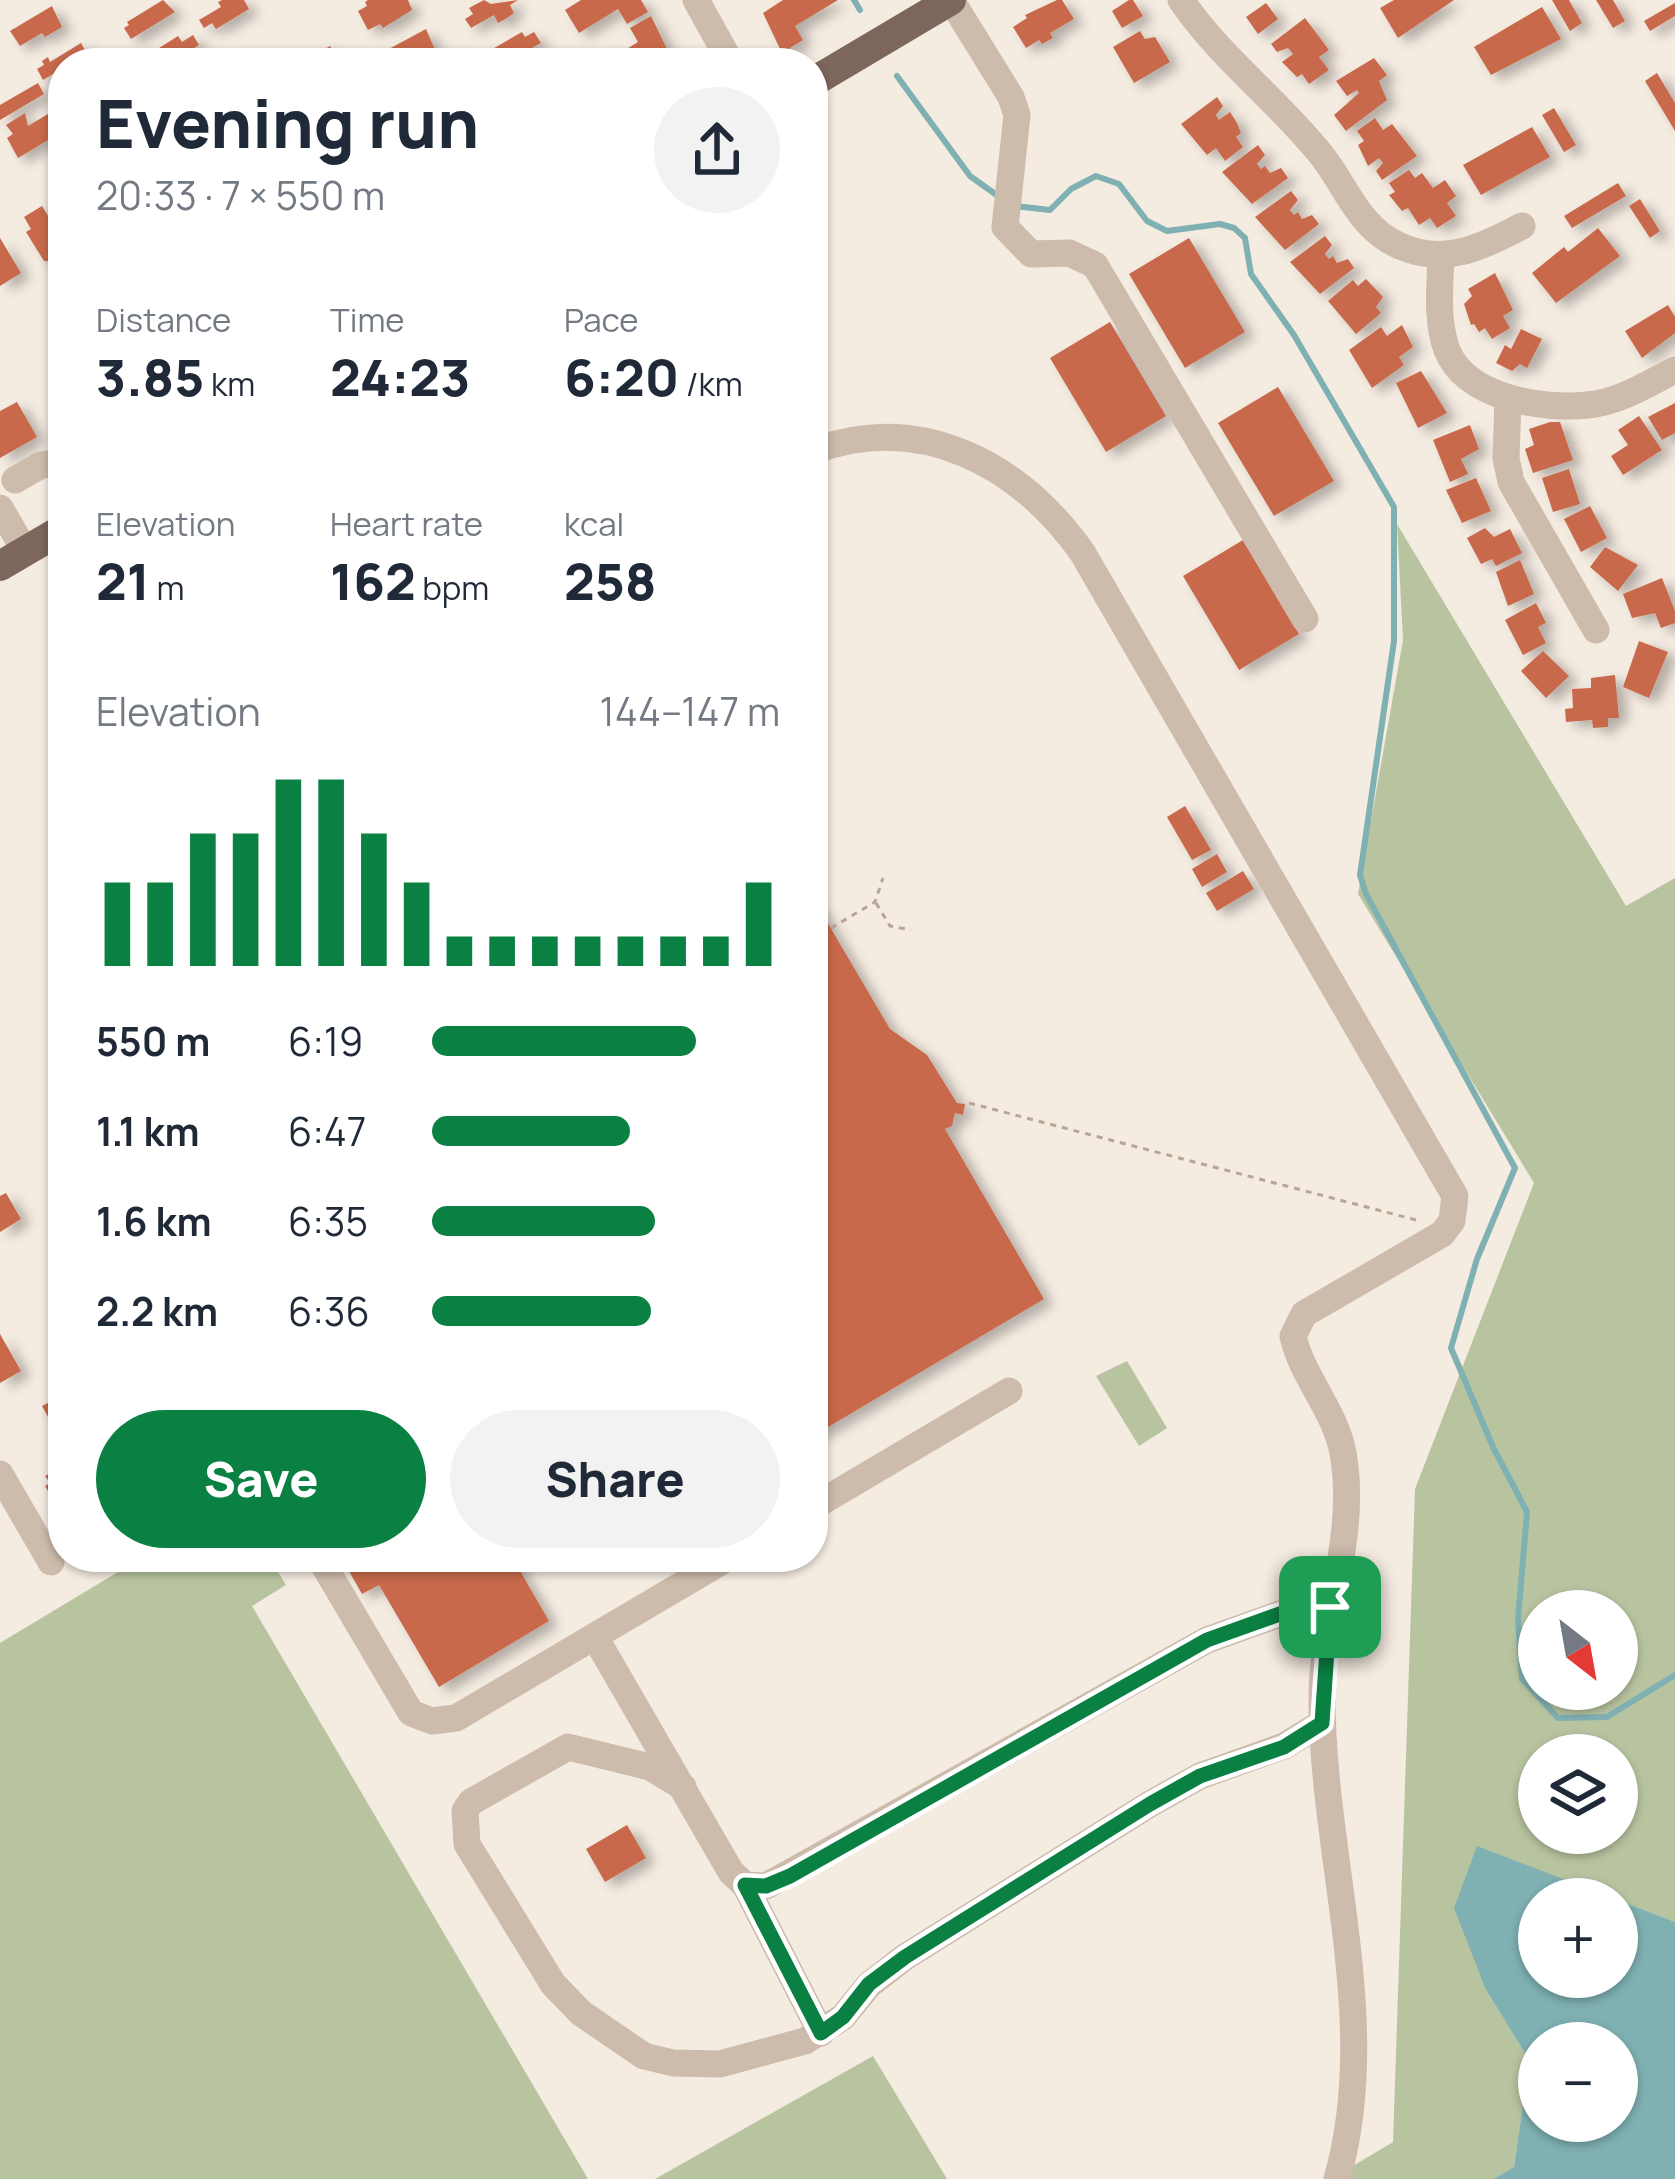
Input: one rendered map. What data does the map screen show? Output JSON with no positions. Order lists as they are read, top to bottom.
{
  "north": "bottom right",
  "page": {
    "heading": ["Evening run", "20:33 · 7 × 550 m"],
    "stats": [
      ["Distance", "3.85 km"],
      ["Time", "24:23"],
      ["Pace", "6:20 /km"],
      ["Elevation", "21 m"],
      ["Heart rate", "162 bpm"],
      ["kcal", "258"]
    ],
    "chart": ["Elevation", "144–147 m"],
    "list": [
      {
        "name": "550 m",
        "note": "6:19"
      },
      {
        "name": "1.1 km",
        "note": "6:47"
      },
      {
        "name": "1.6 km",
        "note": "6:35"
      },
      {
        "name": "2.2 km",
        "note": "6:36"
      }
    ],
    "buttons": ["Save", "Share"],
    "map_buttons": ["+", "−"]
  }
}
